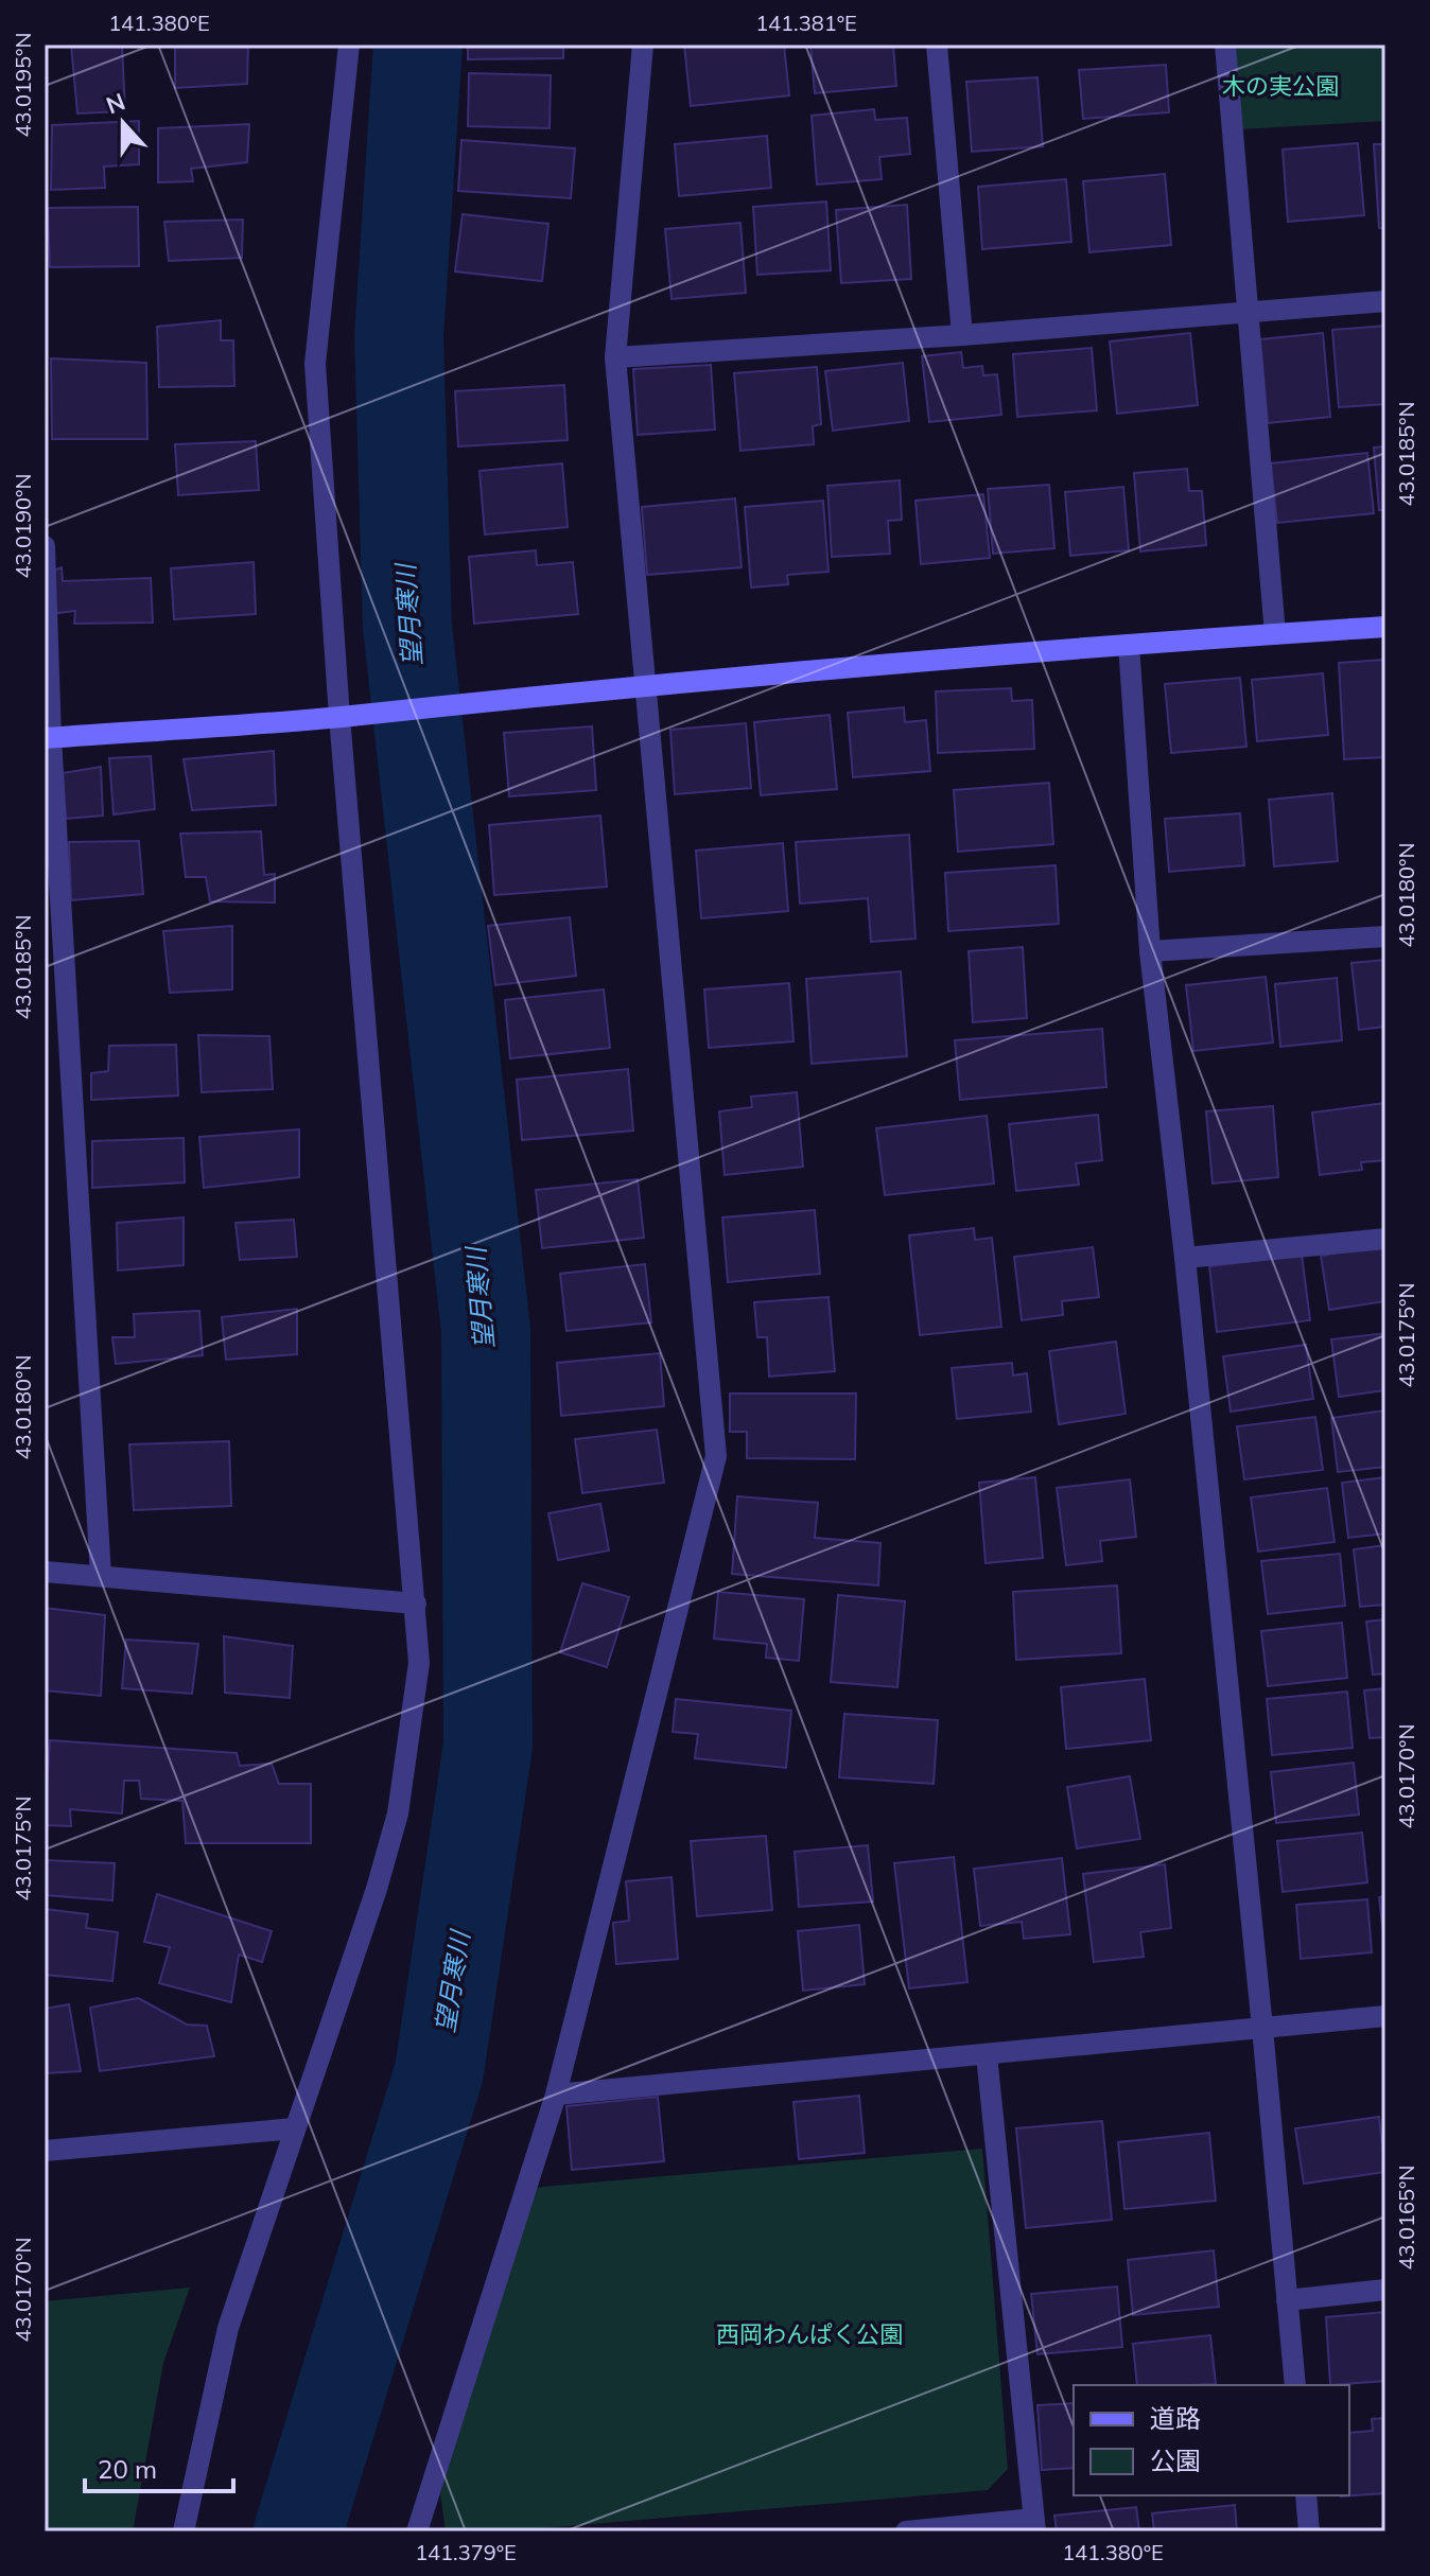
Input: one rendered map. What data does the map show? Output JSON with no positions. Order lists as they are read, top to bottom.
{
  "water": ["望月寒川"],
  "parks": ["木の実公園", "西岡わんぱく公園"],
  "legend": ["道路", "公園"],
  "scale_bar": "20 m",
  "north": "top",
  "coordinates": [
    "141.380°E",
    "141.381°E",
    "43.0195°N",
    "43.0185°N",
    "43.0190°N",
    "43.0180°N",
    "43.0175°N",
    "43.0170°N",
    "43.0165°N",
    "141.379°E"
  ]
}
